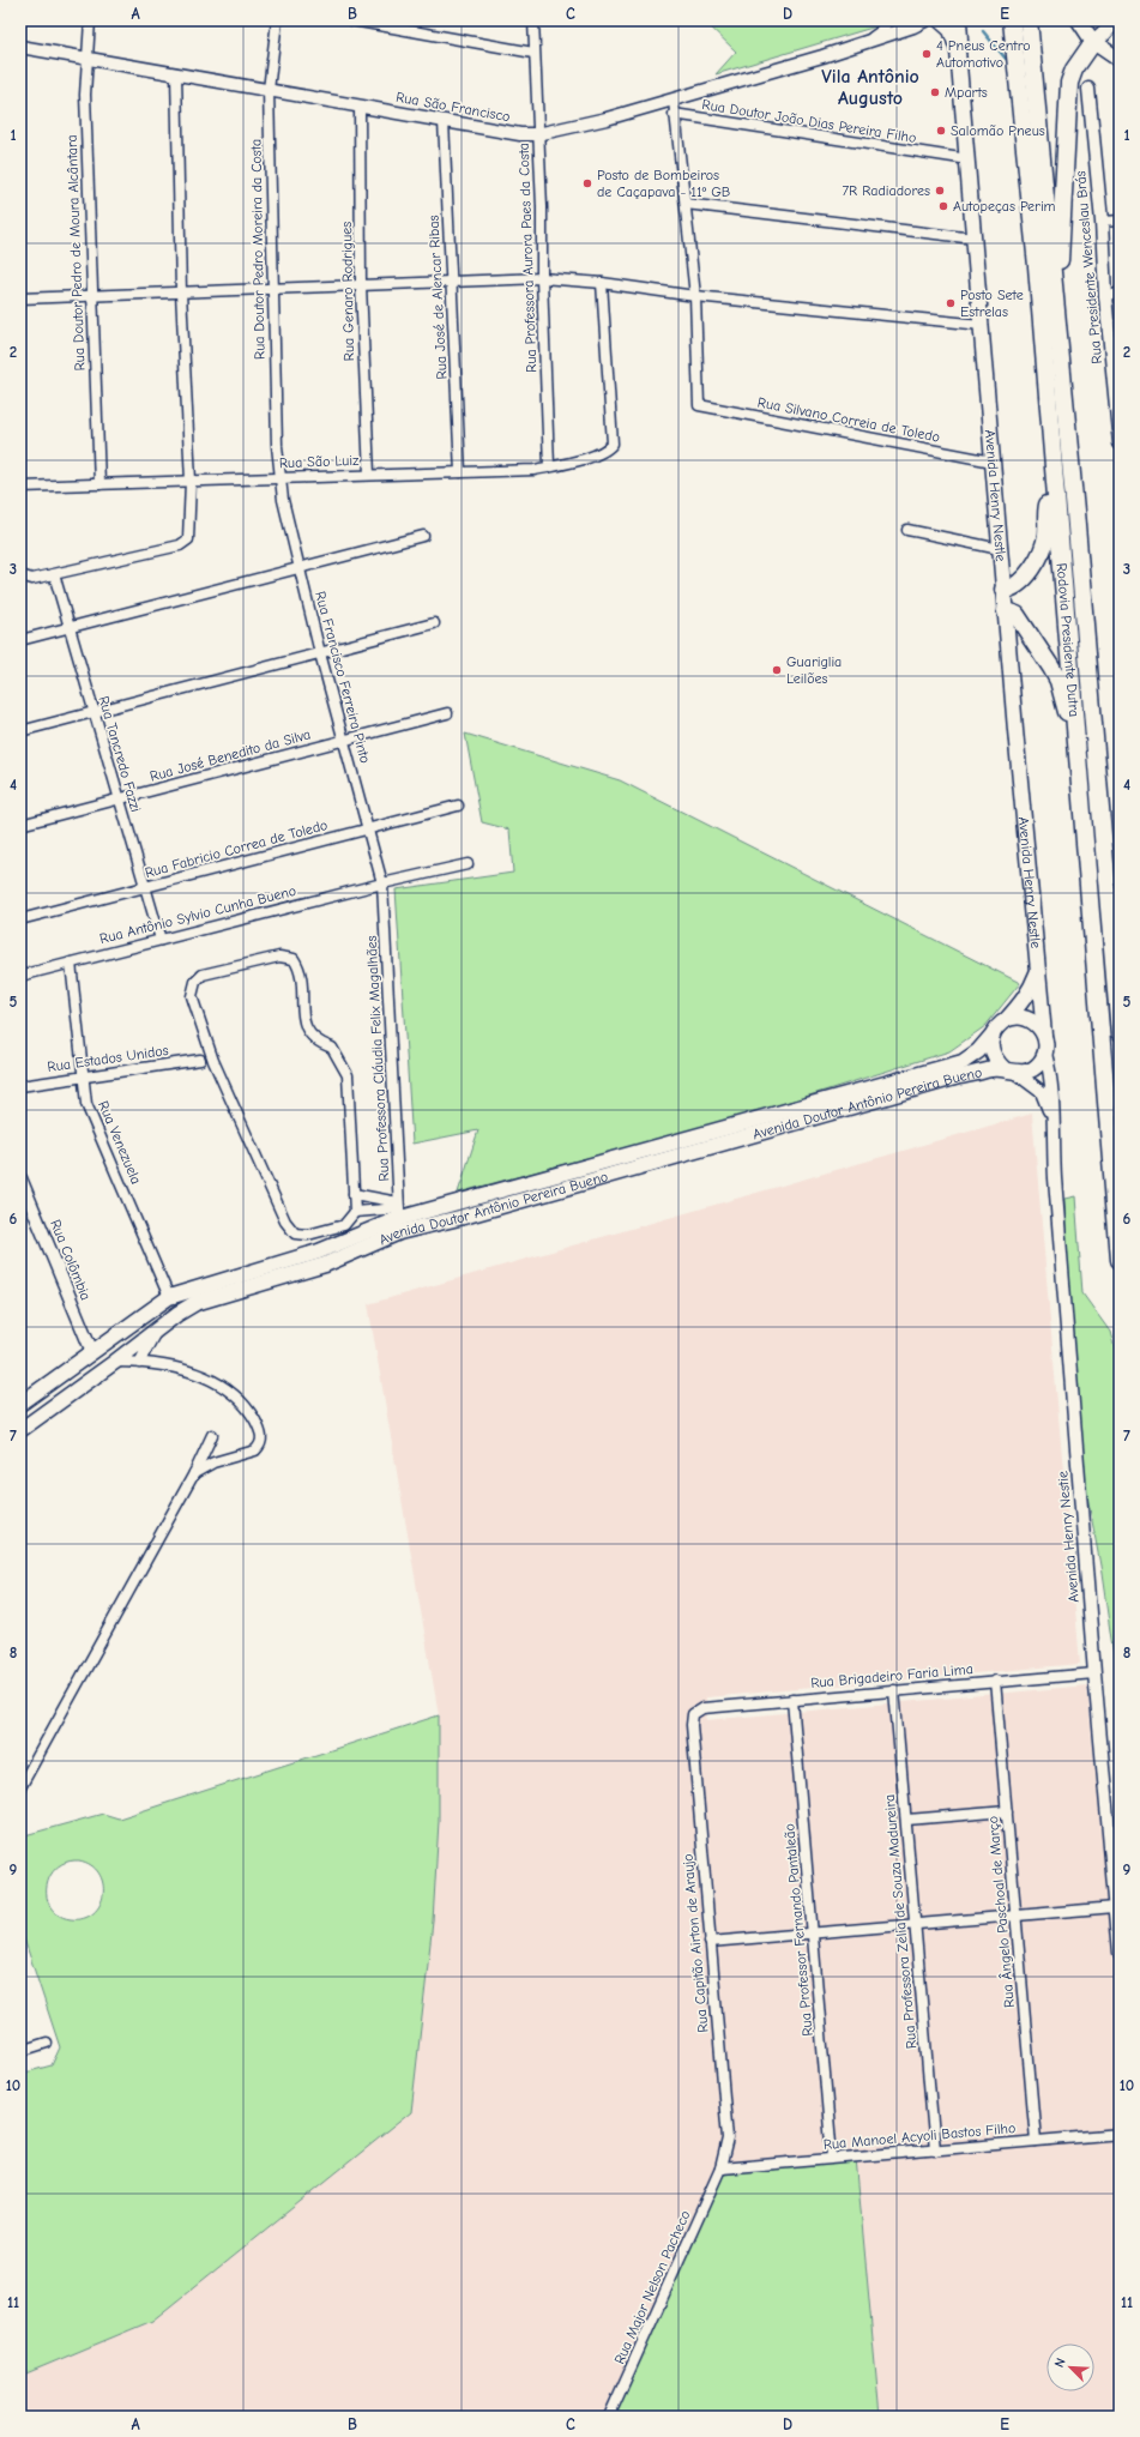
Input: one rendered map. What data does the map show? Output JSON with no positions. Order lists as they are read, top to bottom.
{
  "streets": {
    "highway": ["Rodovia Presidente Dutra"],
    "main road": ["Avenida Henry Nestle", "Avenida Doutor Antônio Pereira Bueno"],
    "street": [
      "Rua São Francisco",
      "Rua Doutor João Dias Pereira Filho",
      "Rua Doutor Pedro Moreira da Costa",
      "Rua Doutor Pedro de Moura Alcântara",
      "Rua Professora Aurora Paes da Costa",
      "Rua Presidente Wenceslau Brás",
      "Rua Genaro Rodrigues",
      "Rua José de Alencar Ribas",
      "Rua Silvano Correia de Toledo",
      "Rua São Luiz",
      "Rua Francisco Ferreira Pinto",
      "Rua Tancredo Fazzi",
      "Rua José Benedito da Silva",
      "Rua Fabricio Correa de Toledo",
      "Rua Antônio Sylvio Cunha Bueno",
      "Rua Estados Unidos",
      "Rua Professora Cláudia Felix Magalhães",
      "Rua Venezuela",
      "Rua Colômbia",
      "Avenida Henry Nestie",
      "Rua Brigadeiro Faria Lima",
      "Rua Ângelo Paschoal de Março",
      "Rua Professora Zelia de Souza Madureira",
      "Rua Professor Fernando Pantaleão",
      "Rua Capitão Airton de Araujo",
      "Rua Manoel Acyoli Bastos Filho",
      "Rua Major Nelson Pacheco"
    ]
  },
  "crossings": [
    ["Rua São Francisco", "Rua Doutor Pedro Moreira da Costa"],
    ["Rua São Francisco", "Rua Doutor Pedro de Moura Alcântara"],
    ["Rua São Francisco", "Rua Professora Aurora Paes da Costa"],
    ["Rua São Francisco", "Rua Genaro Rodrigues"],
    ["Rua São Francisco", "Rua José de Alencar Ribas"],
    ["Rua Doutor João Dias Pereira Filho", "Avenida Henry Nestle"],
    ["Rua Doutor Pedro Moreira da Costa", "Rua São Luiz"],
    ["Rua Doutor Pedro Moreira da Costa", "Rua Francisco Ferreira Pinto"],
    ["Rua Doutor Pedro de Moura Alcântara", "Rua São Luiz"],
    ["Rua Professora Aurora Paes da Costa", "Rua São Luiz"],
    ["Rua Genaro Rodrigues", "Rua São Luiz"],
    ["Rua José de Alencar Ribas", "Rua São Luiz"],
    ["Rua Silvano Correia de Toledo", "Avenida Henry Nestle"],
    ["Rua São Luiz", "Rua Francisco Ferreira Pinto"],
    ["Avenida Henry Nestle", "Avenida Doutor Antônio Pereira Bueno"],
    ["Avenida Henry Nestle", "Avenida Henry Nestie"],
    ["Rua Francisco Ferreira Pinto", "Rua José Benedito da Silva"],
    ["Rua Francisco Ferreira Pinto", "Rua Fabricio Correa de Toledo"],
    ["Rua Francisco Ferreira Pinto", "Rua Antônio Sylvio Cunha Bueno"],
    ["Rua Francisco Ferreira Pinto", "Rua Professora Cláudia Felix Magalhães"],
    ["Rua Tancredo Fazzi", "Rua José Benedito da Silva"],
    ["Rua Tancredo Fazzi", "Rua Fabricio Correa de Toledo"],
    ["Rua Tancredo Fazzi", "Rua Antônio Sylvio Cunha Bueno"],
    ["Rua Antônio Sylvio Cunha Bueno", "Rua Professora Cláudia Felix Magalhães"],
    ["Rua Antônio Sylvio Cunha Bueno", "Rua Venezuela"],
    ["Rua Estados Unidos", "Rua Venezuela"],
    ["Rua Professora Cláudia Felix Magalhães", "Avenida Doutor Antônio Pereira Bueno"],
    ["Avenida Doutor Antônio Pereira Bueno", "Rua Venezuela"],
    ["Avenida Doutor Antônio Pereira Bueno", "Rua Colômbia"],
    ["Avenida Doutor Antônio Pereira Bueno", "Avenida Henry Nestie"],
    ["Avenida Henry Nestie", "Rua Brigadeiro Faria Lima"],
    ["Rua Brigadeiro Faria Lima", "Rua Ângelo Paschoal de Março"],
    ["Rua Brigadeiro Faria Lima", "Rua Professora Zelia de Souza Madureira"],
    ["Rua Brigadeiro Faria Lima", "Rua Professor Fernando Pantaleão"],
    ["Rua Brigadeiro Faria Lima", "Rua Capitão Airton de Araujo"],
    ["Rua Ângelo Paschoal de Março", "Rua Manoel Acyoli Bastos Filho"],
    ["Rua Professora Zelia de Souza Madureira", "Rua Manoel Acyoli Bastos Filho"],
    ["Rua Professor Fernando Pantaleão", "Rua Manoel Acyoli Bastos Filho"],
    ["Rua Capitão Airton de Araujo", "Rua Manoel Acyoli Bastos Filho"],
    ["Rua Capitão Airton de Araujo", "Rua Major Nelson Pacheco"],
    ["Rua Manoel Acyoli Bastos Filho", "Rua Major Nelson Pacheco"]
  ],
  "districts": ["Vila Antônio Augusto"],
  "places": [
    "4 Pneus Centro Automotivo",
    "Mparts",
    "Salomão Pneus",
    "Posto de Bombeiros de Caçapava - 11º GB",
    "7R Radiadores",
    "Autopeças Perim",
    "Posto Sete Estrelas",
    "Guariglia Leilões"
  ],
  "north": "top left",
  "grid": {
    "columns": [
      "A",
      "B",
      "C",
      "D",
      "E"
    ],
    "rows": [
      "1",
      "2",
      "3",
      "4",
      "5",
      "6",
      "7",
      "8",
      "9",
      "10",
      "11"
    ]
  }
}
